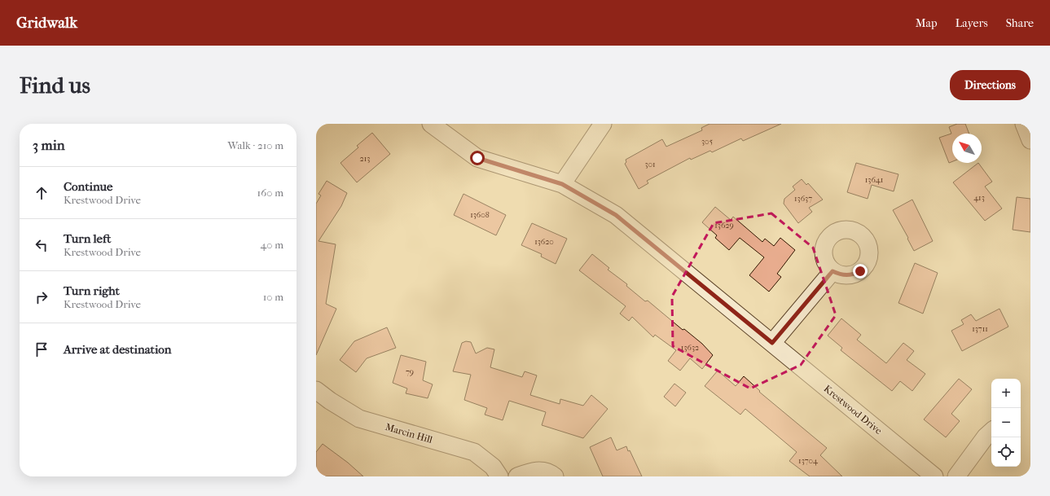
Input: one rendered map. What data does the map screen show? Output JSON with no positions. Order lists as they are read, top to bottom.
{
  "streets": {
    "street": ["Krestwood Drive", "Marcin Hill"]
  },
  "house_numbers": [
    "305",
    "213",
    "301",
    "13641",
    "413",
    "13637",
    "13608",
    "13629",
    "13620",
    "13711",
    "13632",
    "79",
    "13704"
  ],
  "north": "top left",
  "page": {
    "header": "Gridwalk",
    "nav": ["Map", "Layers", "Share"],
    "buttons": "Directions",
    "title": "Find us",
    "heading": ["3 min", "Walk · 210 m"],
    "list": [
      ["Continue", "Krestwood Drive", "160 m"],
      ["Turn left", "Krestwood Drive", "40 m"],
      ["Turn right", "Krestwood Drive", "10 m"],
      "Arrive at destination"
    ],
    "map_buttons": ["+", "−"]
  }
}
